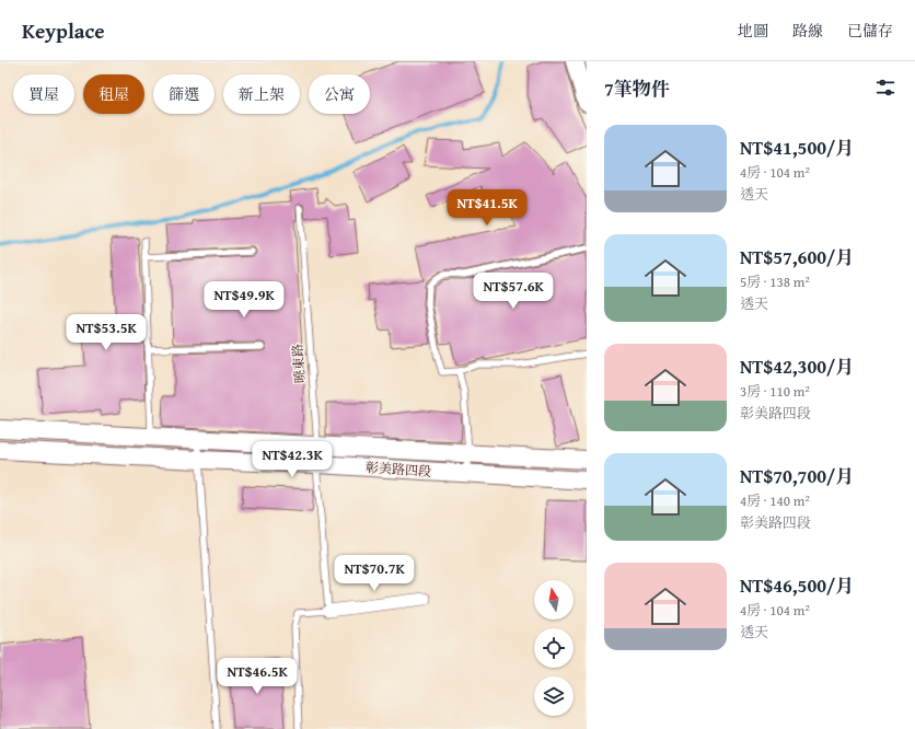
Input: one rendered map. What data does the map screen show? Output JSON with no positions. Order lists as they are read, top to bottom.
{
  "streets": {
    "main road": ["彰美路四段"],
    "lane": ["曉東路"]
  },
  "crossings": [
    ["曉東路", "彰美路四段"]
  ],
  "north": "top",
  "page": {
    "header": "Keyplace",
    "nav": ["地圖", "路線", "已儲存"],
    "heading": "7筆物件",
    "chip": [
      "買屋",
      "租屋",
      "篩選",
      "新上架",
      "公寓"
    ],
    "list": [
      {
        "name": "NT$41,500/月",
        "note": "4房 · 104 m² · 透天"
      },
      {
        "name": "NT$57,600/月",
        "note": "5房 · 138 m² · 透天"
      },
      {
        "name": "NT$42,300/月",
        "note": "3房 · 110 m² · 彰美路四段"
      },
      {
        "name": "NT$70,700/月",
        "note": "4房 · 140 m² · 彰美路四段"
      },
      {
        "name": "NT$46,500/月",
        "note": "4房 · 104 m² · 透天"
      }
    ],
    "price": [
      "NT$41.5K",
      "NT$57.6K",
      "NT$49.9K",
      "NT$53.5K",
      "NT$42.3K",
      "NT$70.7K",
      "NT$46.5K"
    ]
  }
}
